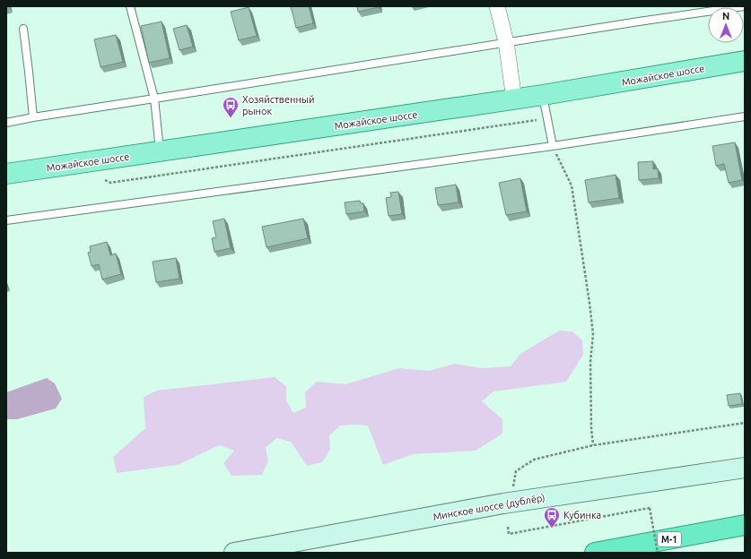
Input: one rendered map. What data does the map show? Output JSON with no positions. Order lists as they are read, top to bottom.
{
  "streets": {
    "highway": ["М-1"],
    "main road": ["Можайское шоссе", "Минское шоссе (дублёр)"]
  },
  "places": {
    "bus stop": ["Хозяйственный рынок", "Кубинка"]
  },
  "north": "top"
}
